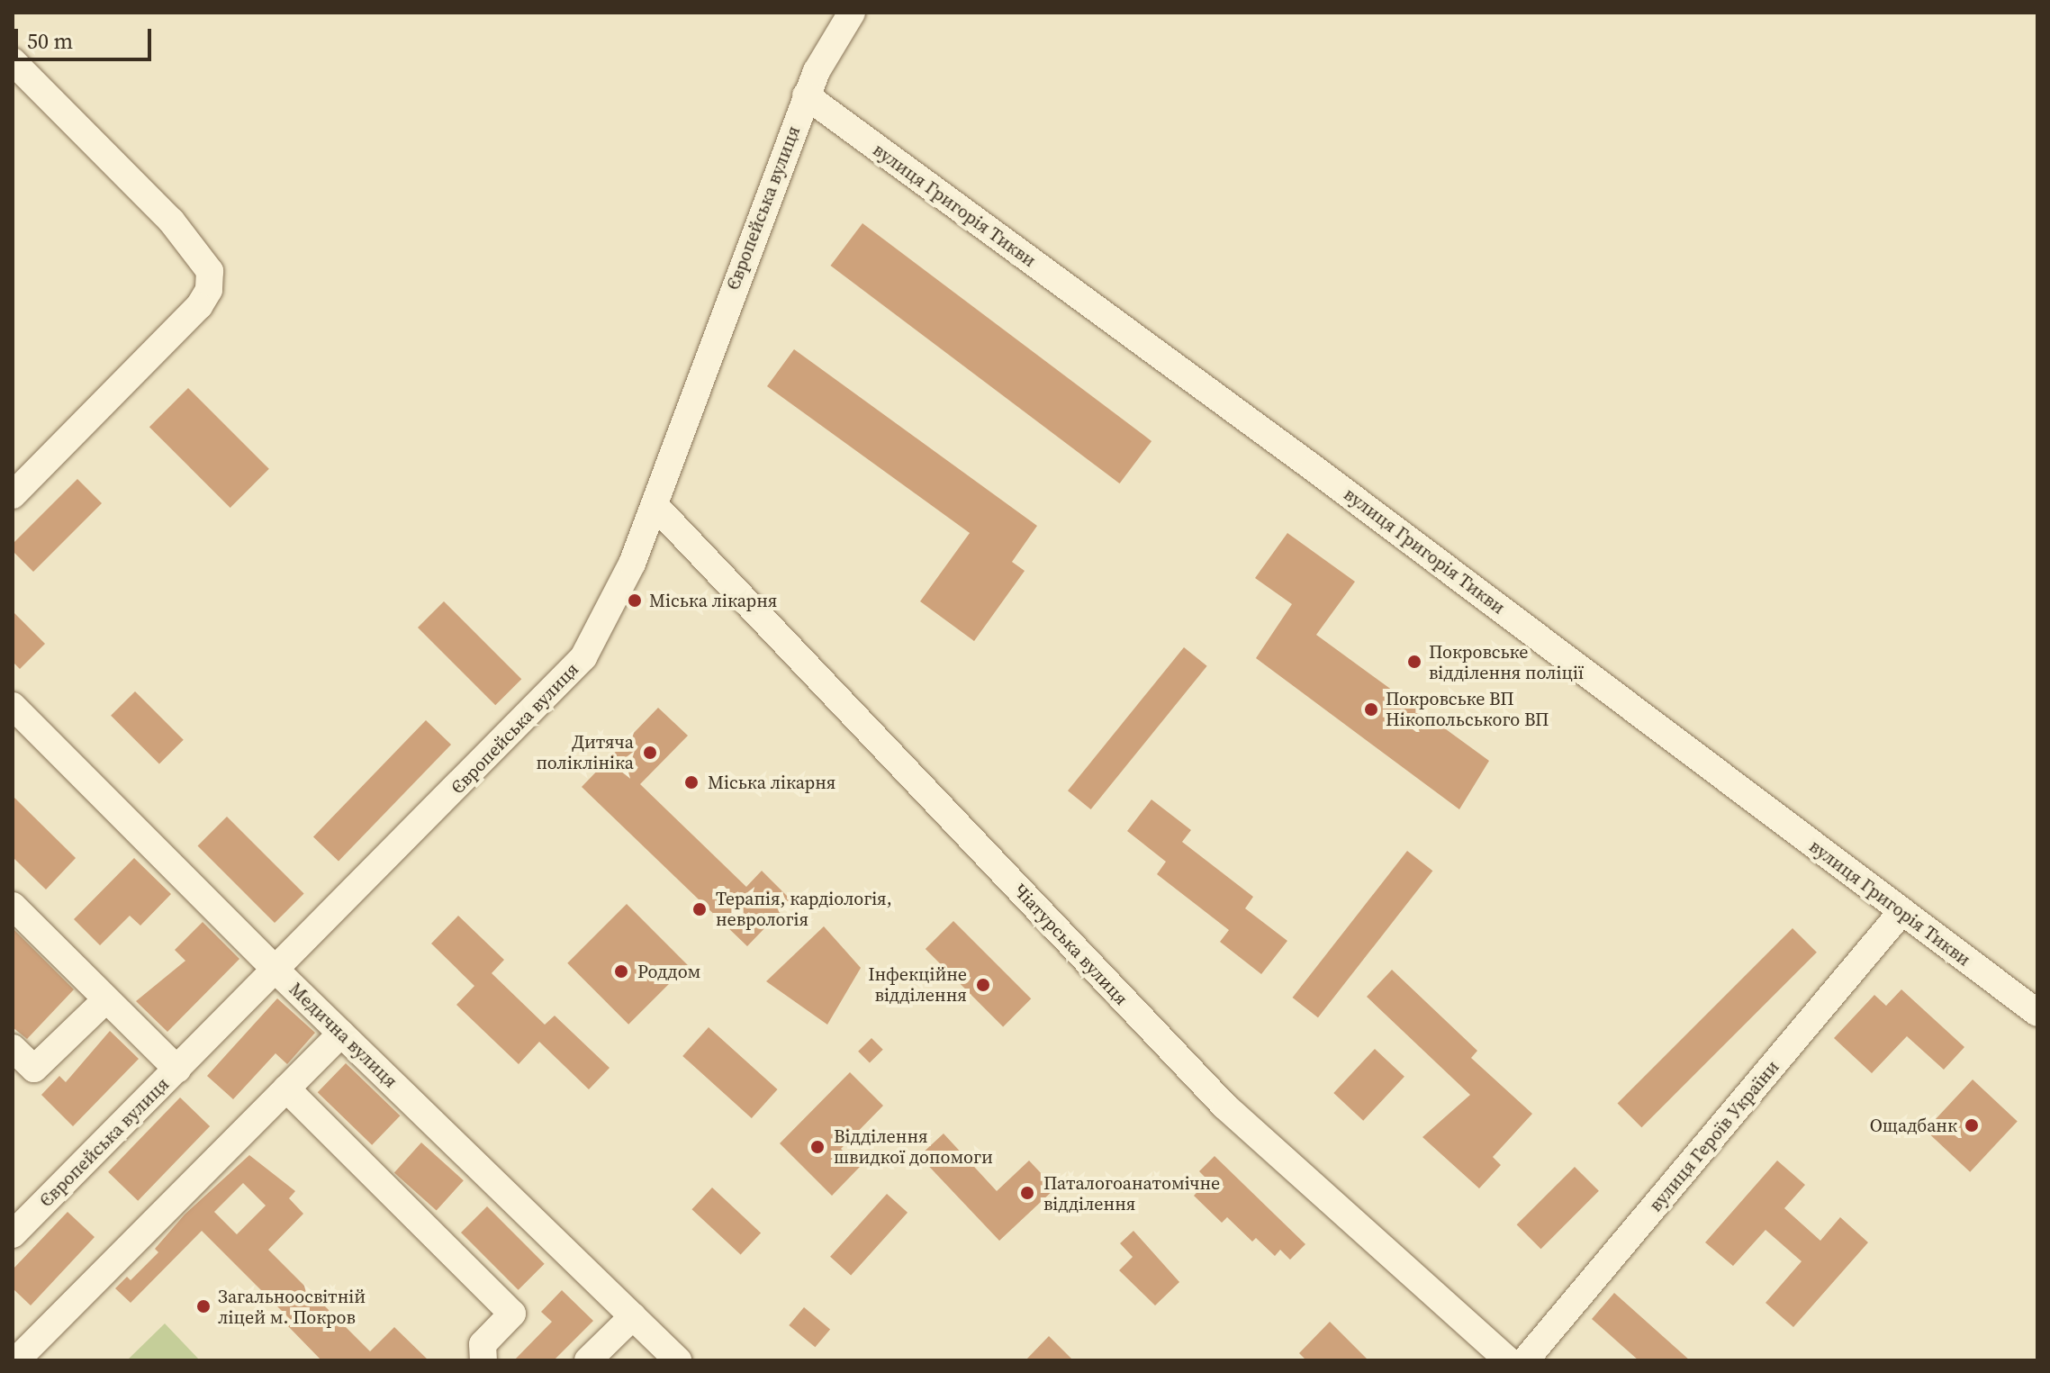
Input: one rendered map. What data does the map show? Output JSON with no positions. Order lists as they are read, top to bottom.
{
  "streets": {
    "street": [
      "вулиця Григорія Тикви",
      "Європейська вулиця",
      "Чіатурська вулиця",
      "Медична вулиця",
      "вулиця Героїв України"
    ]
  },
  "crossings": [
    ["вулиця Григорія Тикви", "Європейська вулиця"],
    ["вулиця Григорія Тикви", "вулиця Героїв України"],
    ["Європейська вулиця", "Чіатурська вулиця"],
    ["Європейська вулиця", "Медична вулиця"]
  ],
  "places": [
    "Міська лікарня",
    "Покровське відділення поліції",
    "Покровське ВП Нікопольського ВП",
    "Дитяча поліклініка",
    "Мiська лiкарня",
    "Терапія, кардіологія, неврологія",
    "Роддом",
    "Інфекційне відділення",
    "Ощадбанк",
    "Відділення швидкої допомоги",
    "Паталогоанатомічне відділення",
    "Загальноосвітній ліцей м. Покров"
  ],
  "scale_bar": "50 m"
}
